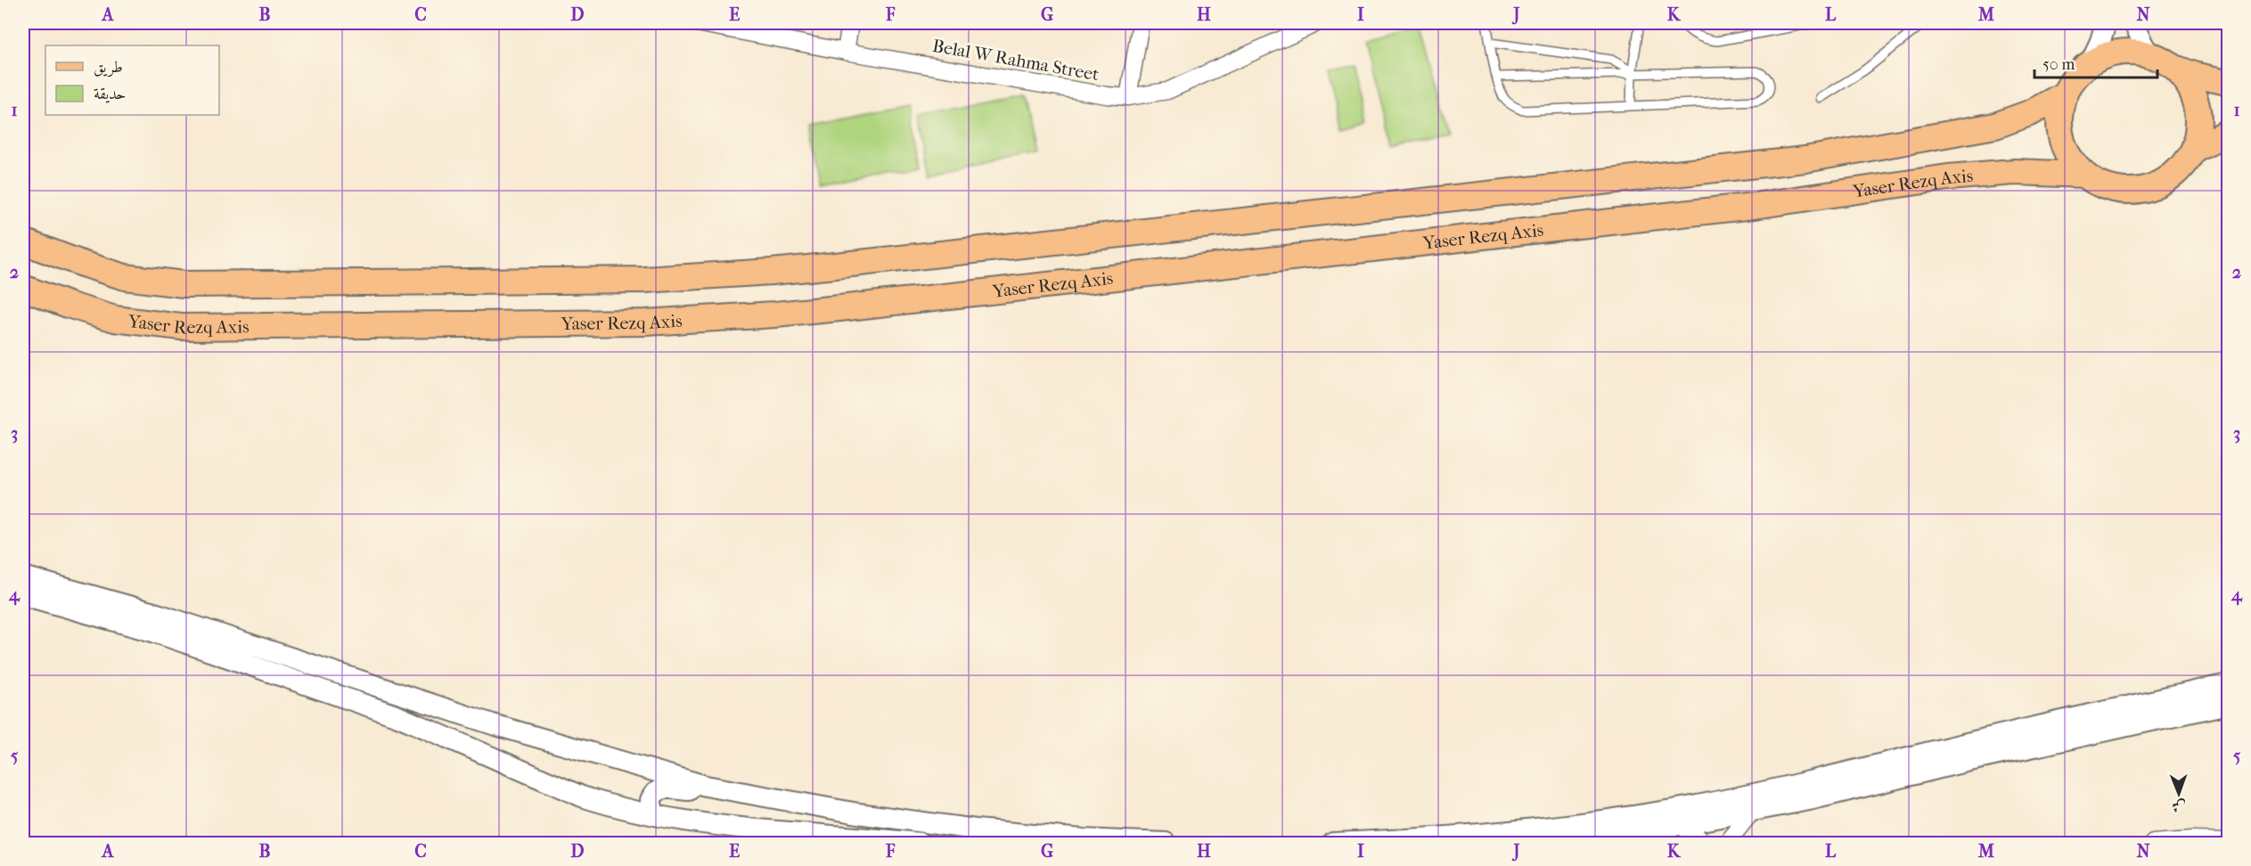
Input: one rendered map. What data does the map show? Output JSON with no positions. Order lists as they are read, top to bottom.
{
  "streets": {
    "main road": ["Yaser Rezq Axis"],
    "street": ["Belal W Rahma Street"]
  },
  "legend": ["طريق", "حديقة"],
  "scale_bar": "50 m",
  "north": "bottom",
  "grid": {
    "columns": [
      "A",
      "B",
      "C",
      "D",
      "E",
      "F",
      "G",
      "H",
      "I",
      "J",
      "K",
      "L",
      "M",
      "N"
    ],
    "rows": [
      "1",
      "2",
      "3",
      "4",
      "5"
    ]
  }
}
